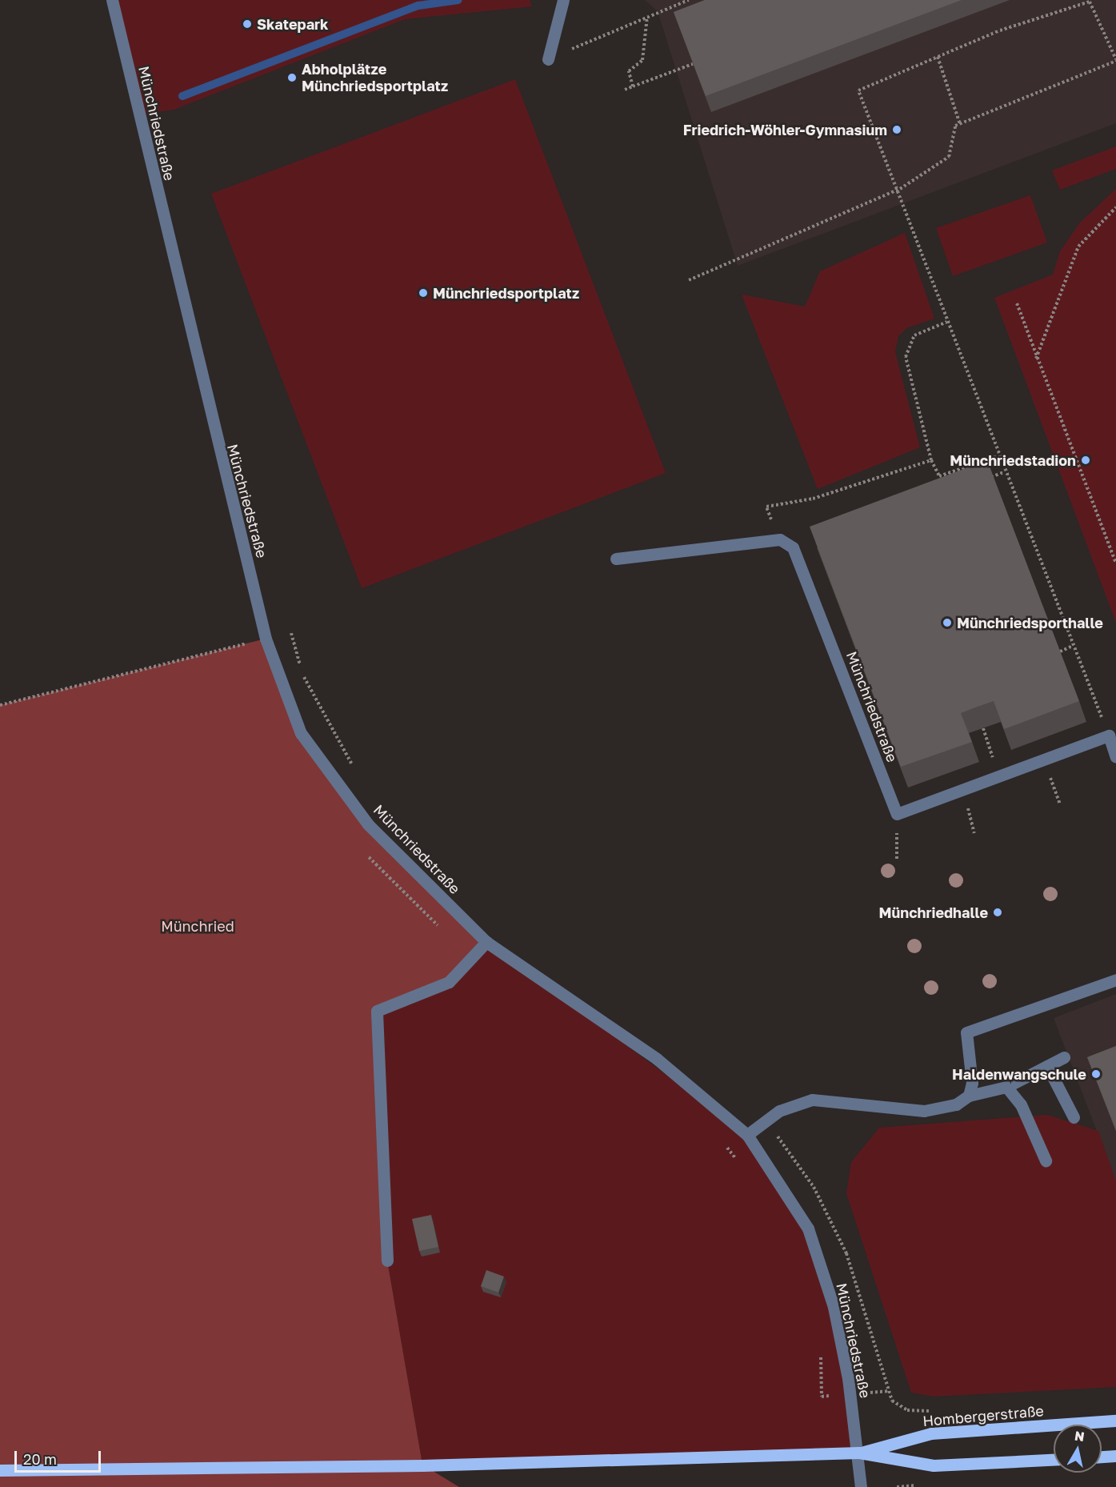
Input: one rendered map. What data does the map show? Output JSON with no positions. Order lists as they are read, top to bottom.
{
  "streets": {
    "main road": ["Hombergerstraße"],
    "street": ["Münchriedstraße"]
  },
  "crossings": [
    ["Münchriedstraße", "Hombergerstraße"]
  ],
  "parks": ["Münchried"],
  "places": [
    "Skatepark",
    "Abholplätze Münchriedsportplatz",
    "Friedrich-Wöhler-Gymnasium",
    "Münchriedsportplatz",
    "Münchriedstadion",
    "Münchriedsporthalle",
    "Münchriedhalle",
    "Haldenwangschule"
  ],
  "scale_bar": "20 m",
  "north": "top"
}
